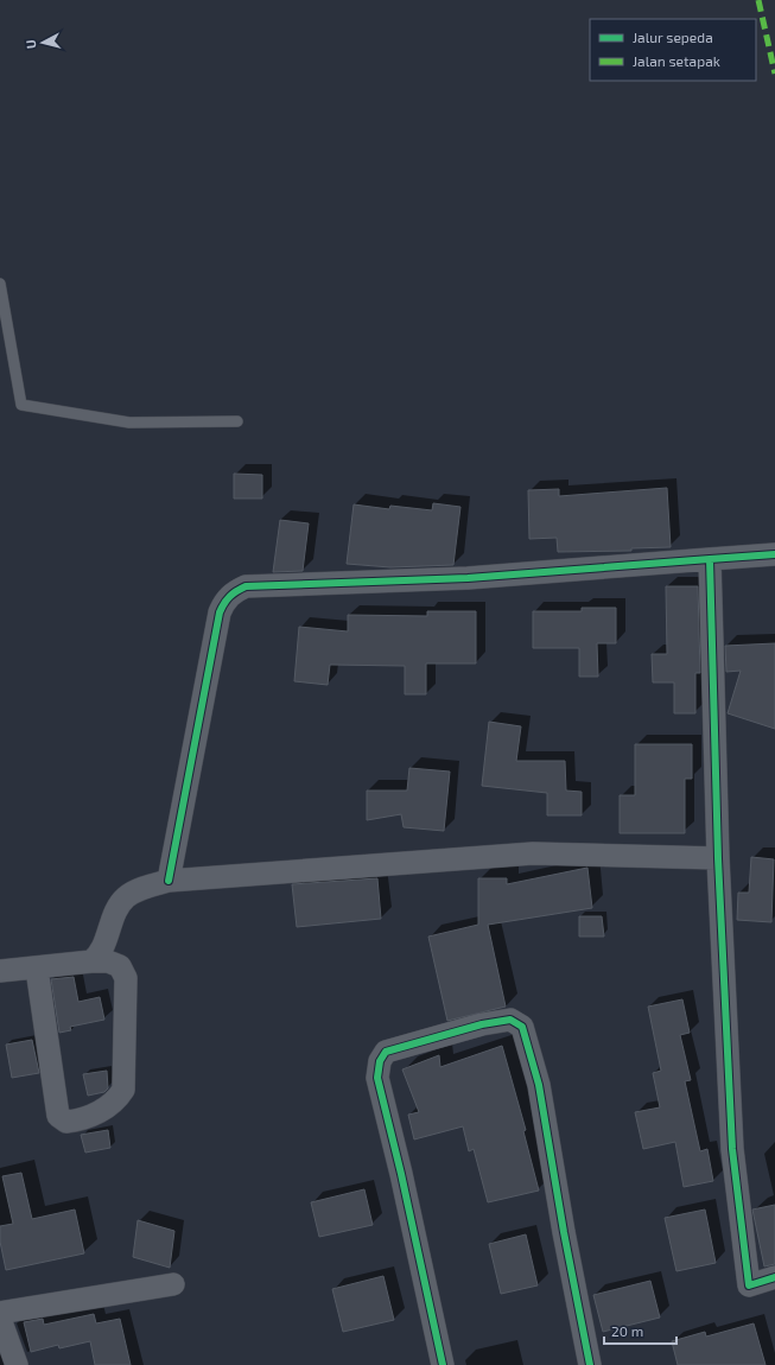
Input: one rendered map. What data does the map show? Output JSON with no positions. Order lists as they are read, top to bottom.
{
  "legend": ["Jalur sepeda", "Jalan setapak"],
  "scale_bar": "20 m",
  "north": "left"
}
